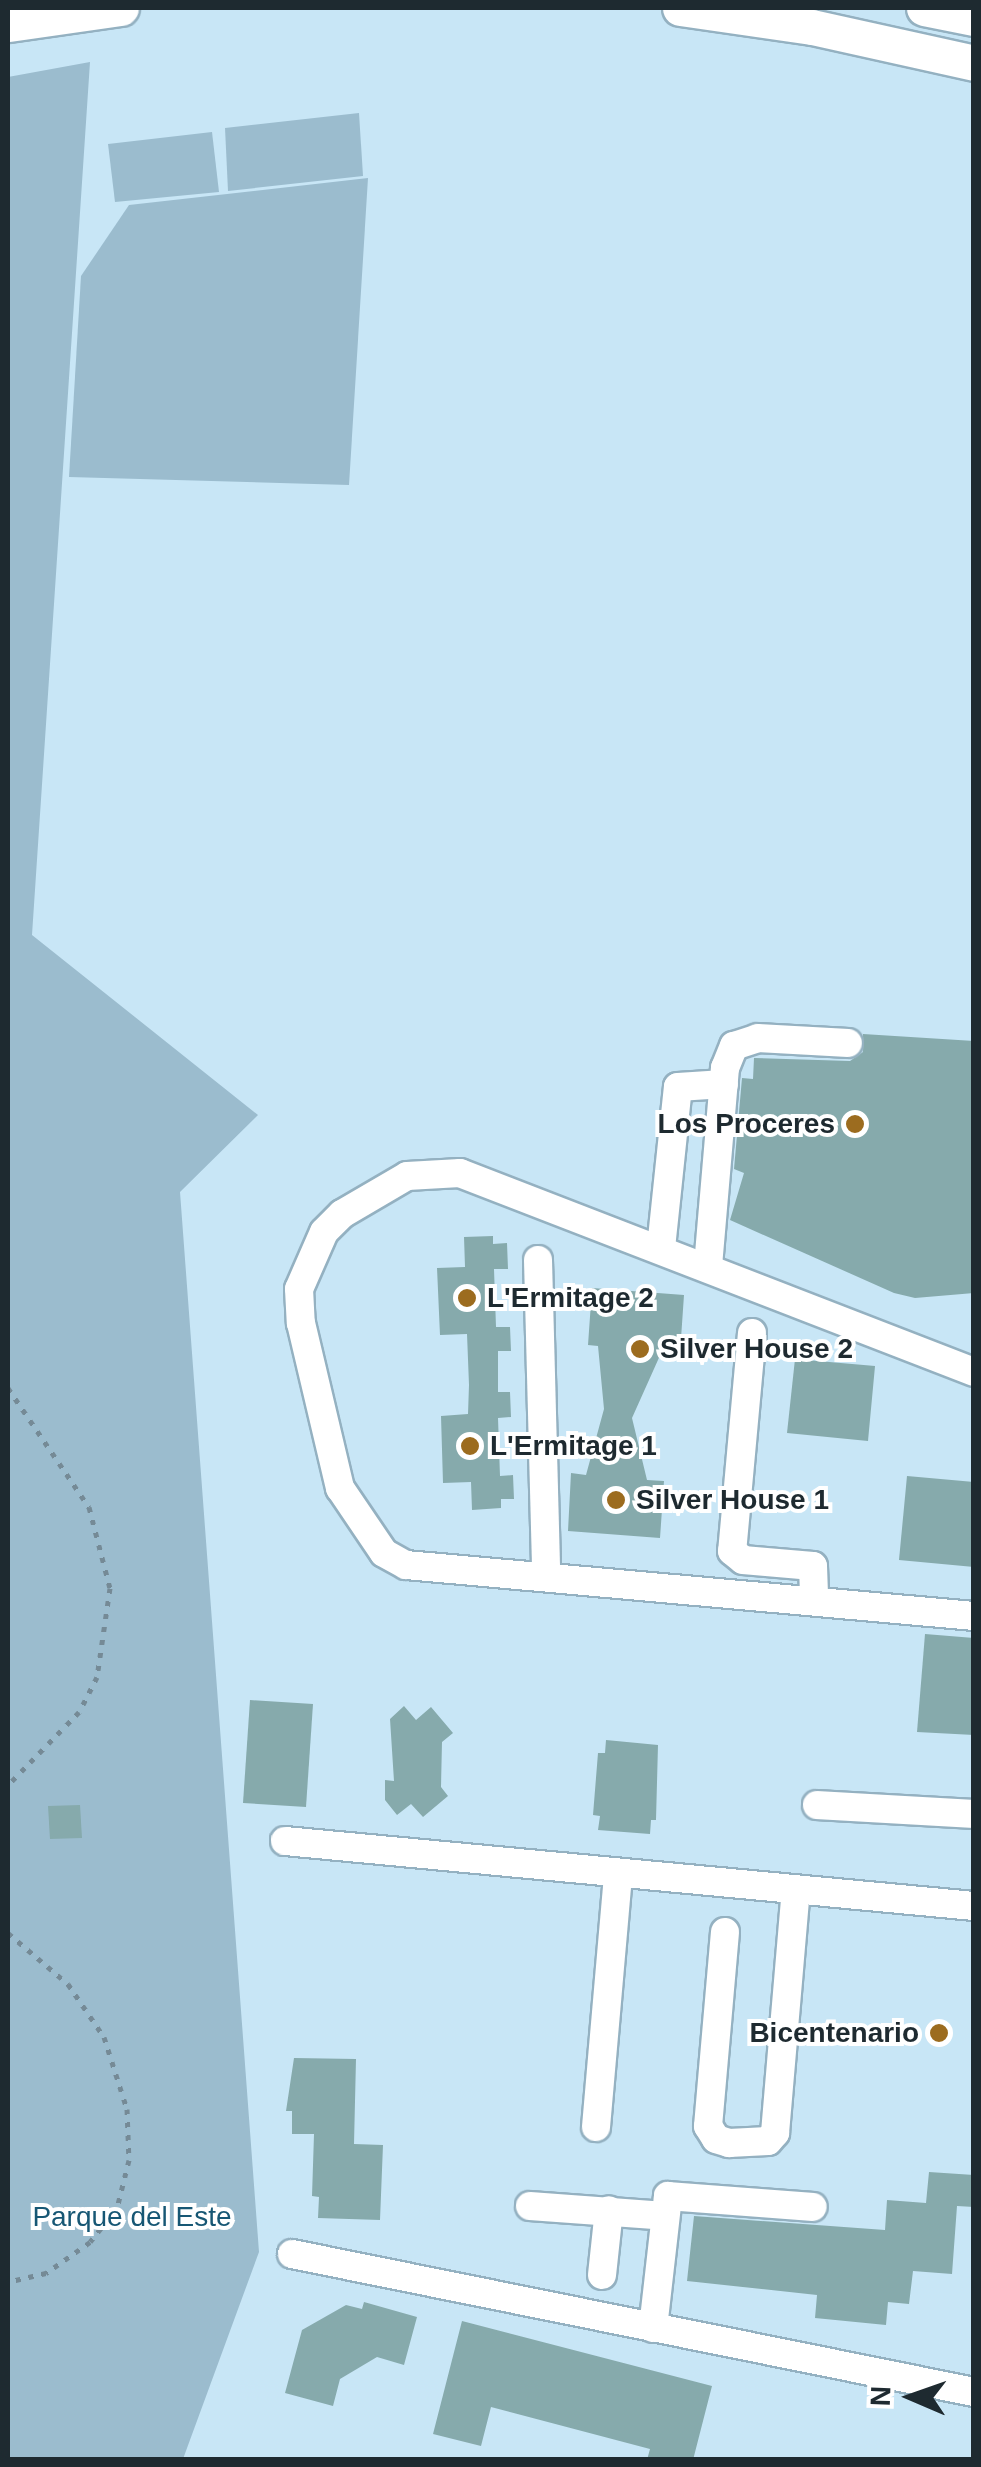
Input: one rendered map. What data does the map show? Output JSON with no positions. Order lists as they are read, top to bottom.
{
  "parks": ["Parque del Este"],
  "places": [
    "Los Proceres",
    "L'Ermitage 2",
    "Silver House 2",
    "L'Ermitage 1",
    "Silver House 1",
    "Bicentenario"
  ],
  "north": "left"
}
